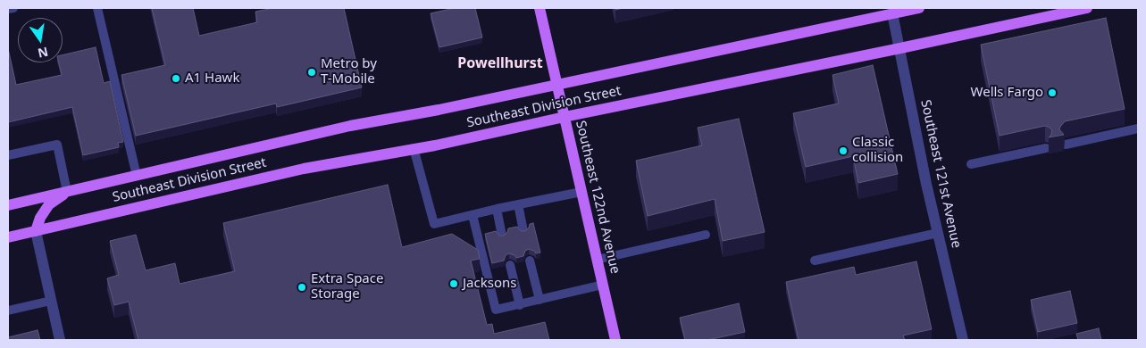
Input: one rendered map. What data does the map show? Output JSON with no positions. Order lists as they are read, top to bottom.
{
  "streets": {
    "main road": ["Southeast Division Street", "Southeast 122nd Avenue"],
    "street": ["Southeast 121st Avenue"]
  },
  "crossings": [
    ["Southeast Division Street", "Southeast 121st Avenue"],
    ["Southeast Division Street", "Southeast 122nd Avenue"]
  ],
  "districts": ["Powellhurst"],
  "places": [
    "Metro by T-Mobile",
    "A1 Hawk",
    "Wells Fargo",
    "Classic collision",
    "Jacksons",
    "Extra Space Storage"
  ],
  "north": "bottom"
}
